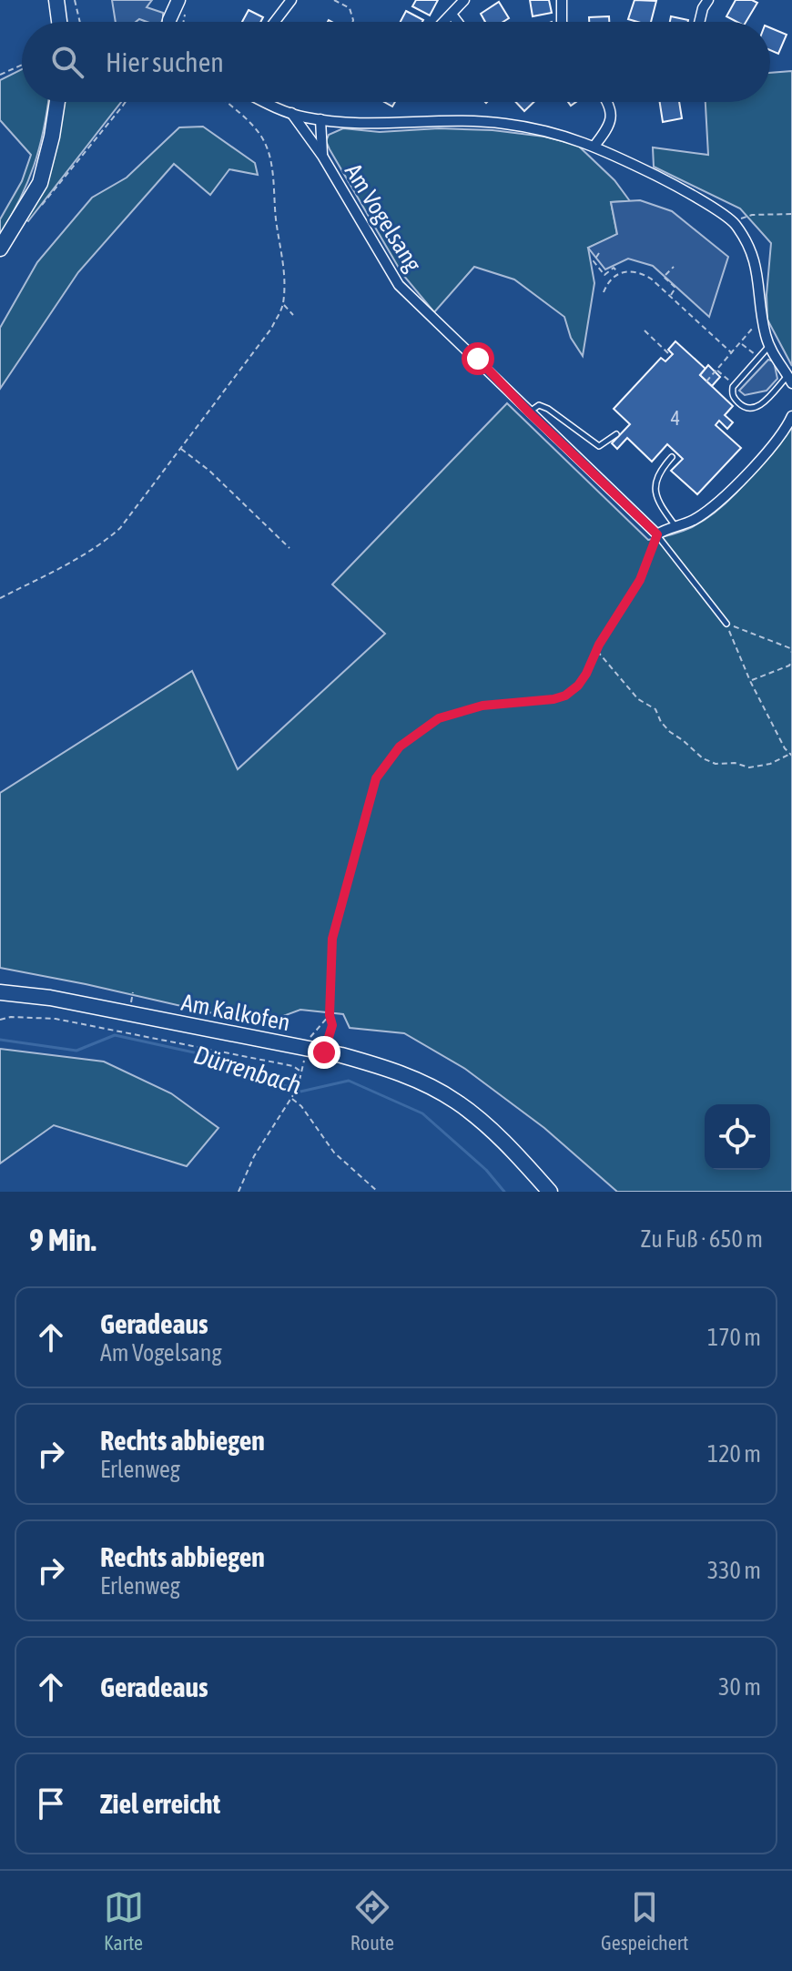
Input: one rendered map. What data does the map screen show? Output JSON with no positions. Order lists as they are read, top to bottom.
{
  "streets": {
    "main road": ["Am Kalkofen"],
    "street": ["Am Vogelsang"]
  },
  "water": ["Dürrenbach"],
  "house_numbers": ["4"],
  "page": {
    "search": "Hier suchen",
    "heading": ["9 Min.", "Zu Fuß · 650 m"],
    "list": [
      ["Geradeaus", "Am Vogelsang", "170 m"],
      ["Rechts abbiegen", "Erlenweg", "120 m"],
      ["Rechts abbiegen", "Erlenweg", "330 m"],
      ["Geradeaus", "30 m"],
      "Ziel erreicht"
    ],
    "nav": ["Karte", "Route", "Gespeichert"]
  }
}
